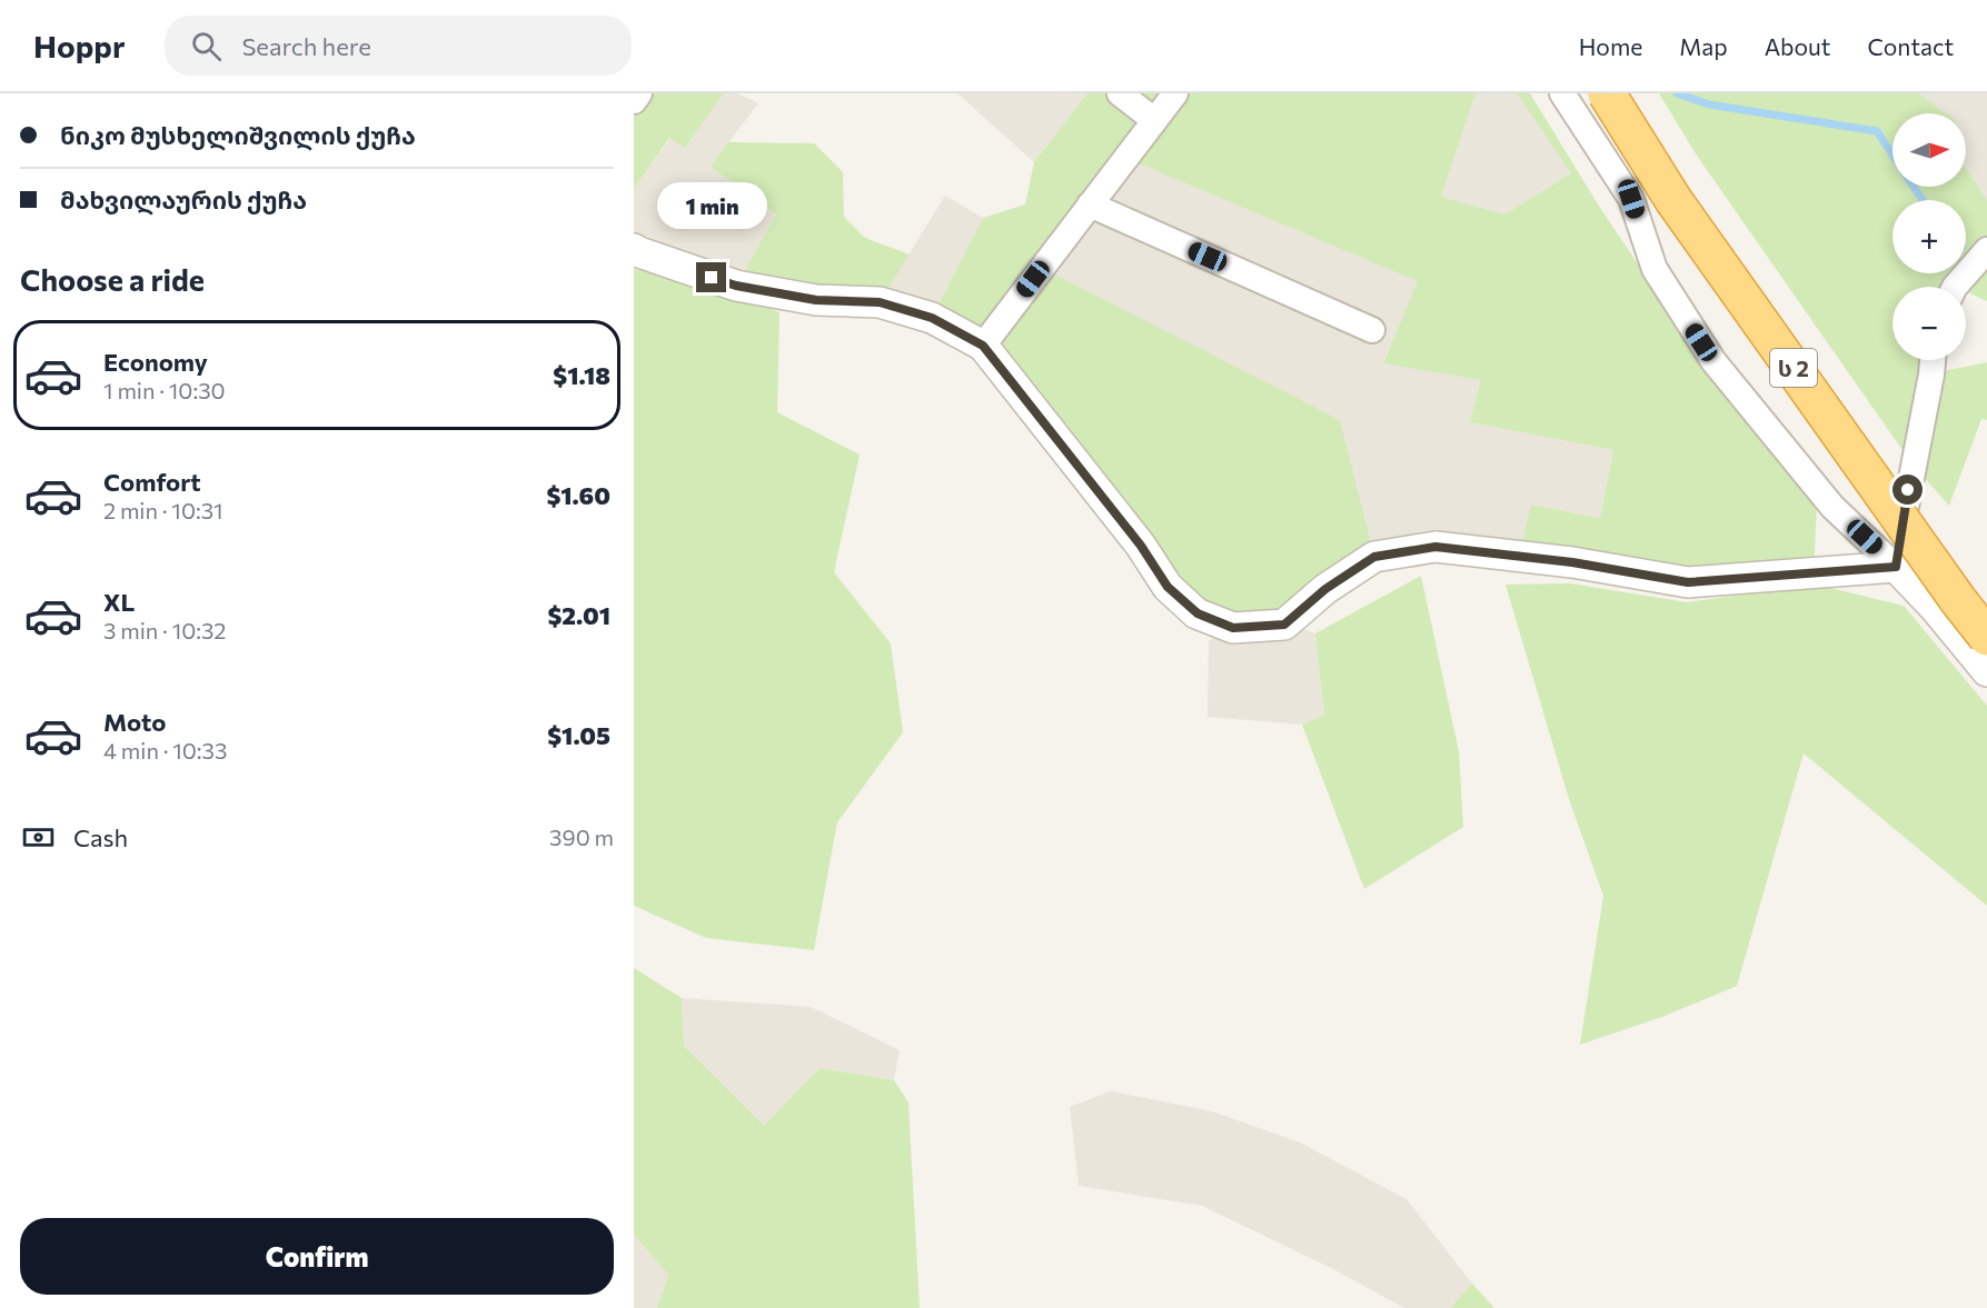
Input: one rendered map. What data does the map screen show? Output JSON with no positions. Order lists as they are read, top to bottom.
{
  "streets": {
    "highway": ["ს 2"]
  },
  "north": "right",
  "page": {
    "header": "Hoppr",
    "search": "Search here",
    "nav": [
      "Home",
      "Map",
      "About",
      "Contact"
    ],
    "banner": ["ნიკო მუსხელიშვილის ქუჩა", "მახვილაურის ქუჩა"],
    "map_buttons": ["+", "−"],
    "bubble": "1 min",
    "heading": "Choose a ride",
    "list": [
      {
        "name": "Economy",
        "note": "1 min · 10:30",
        "value": "$1.18"
      },
      {
        "name": "Comfort",
        "note": "2 min · 10:31",
        "value": "$1.60"
      },
      {
        "name": "XL",
        "note": "3 min · 10:32",
        "value": "$2.01"
      },
      {
        "name": "Moto",
        "note": "4 min · 10:33",
        "value": "$1.05"
      }
    ],
    "pay": ["Cash", "390 m"],
    "buttons": "Confirm"
  }
}
